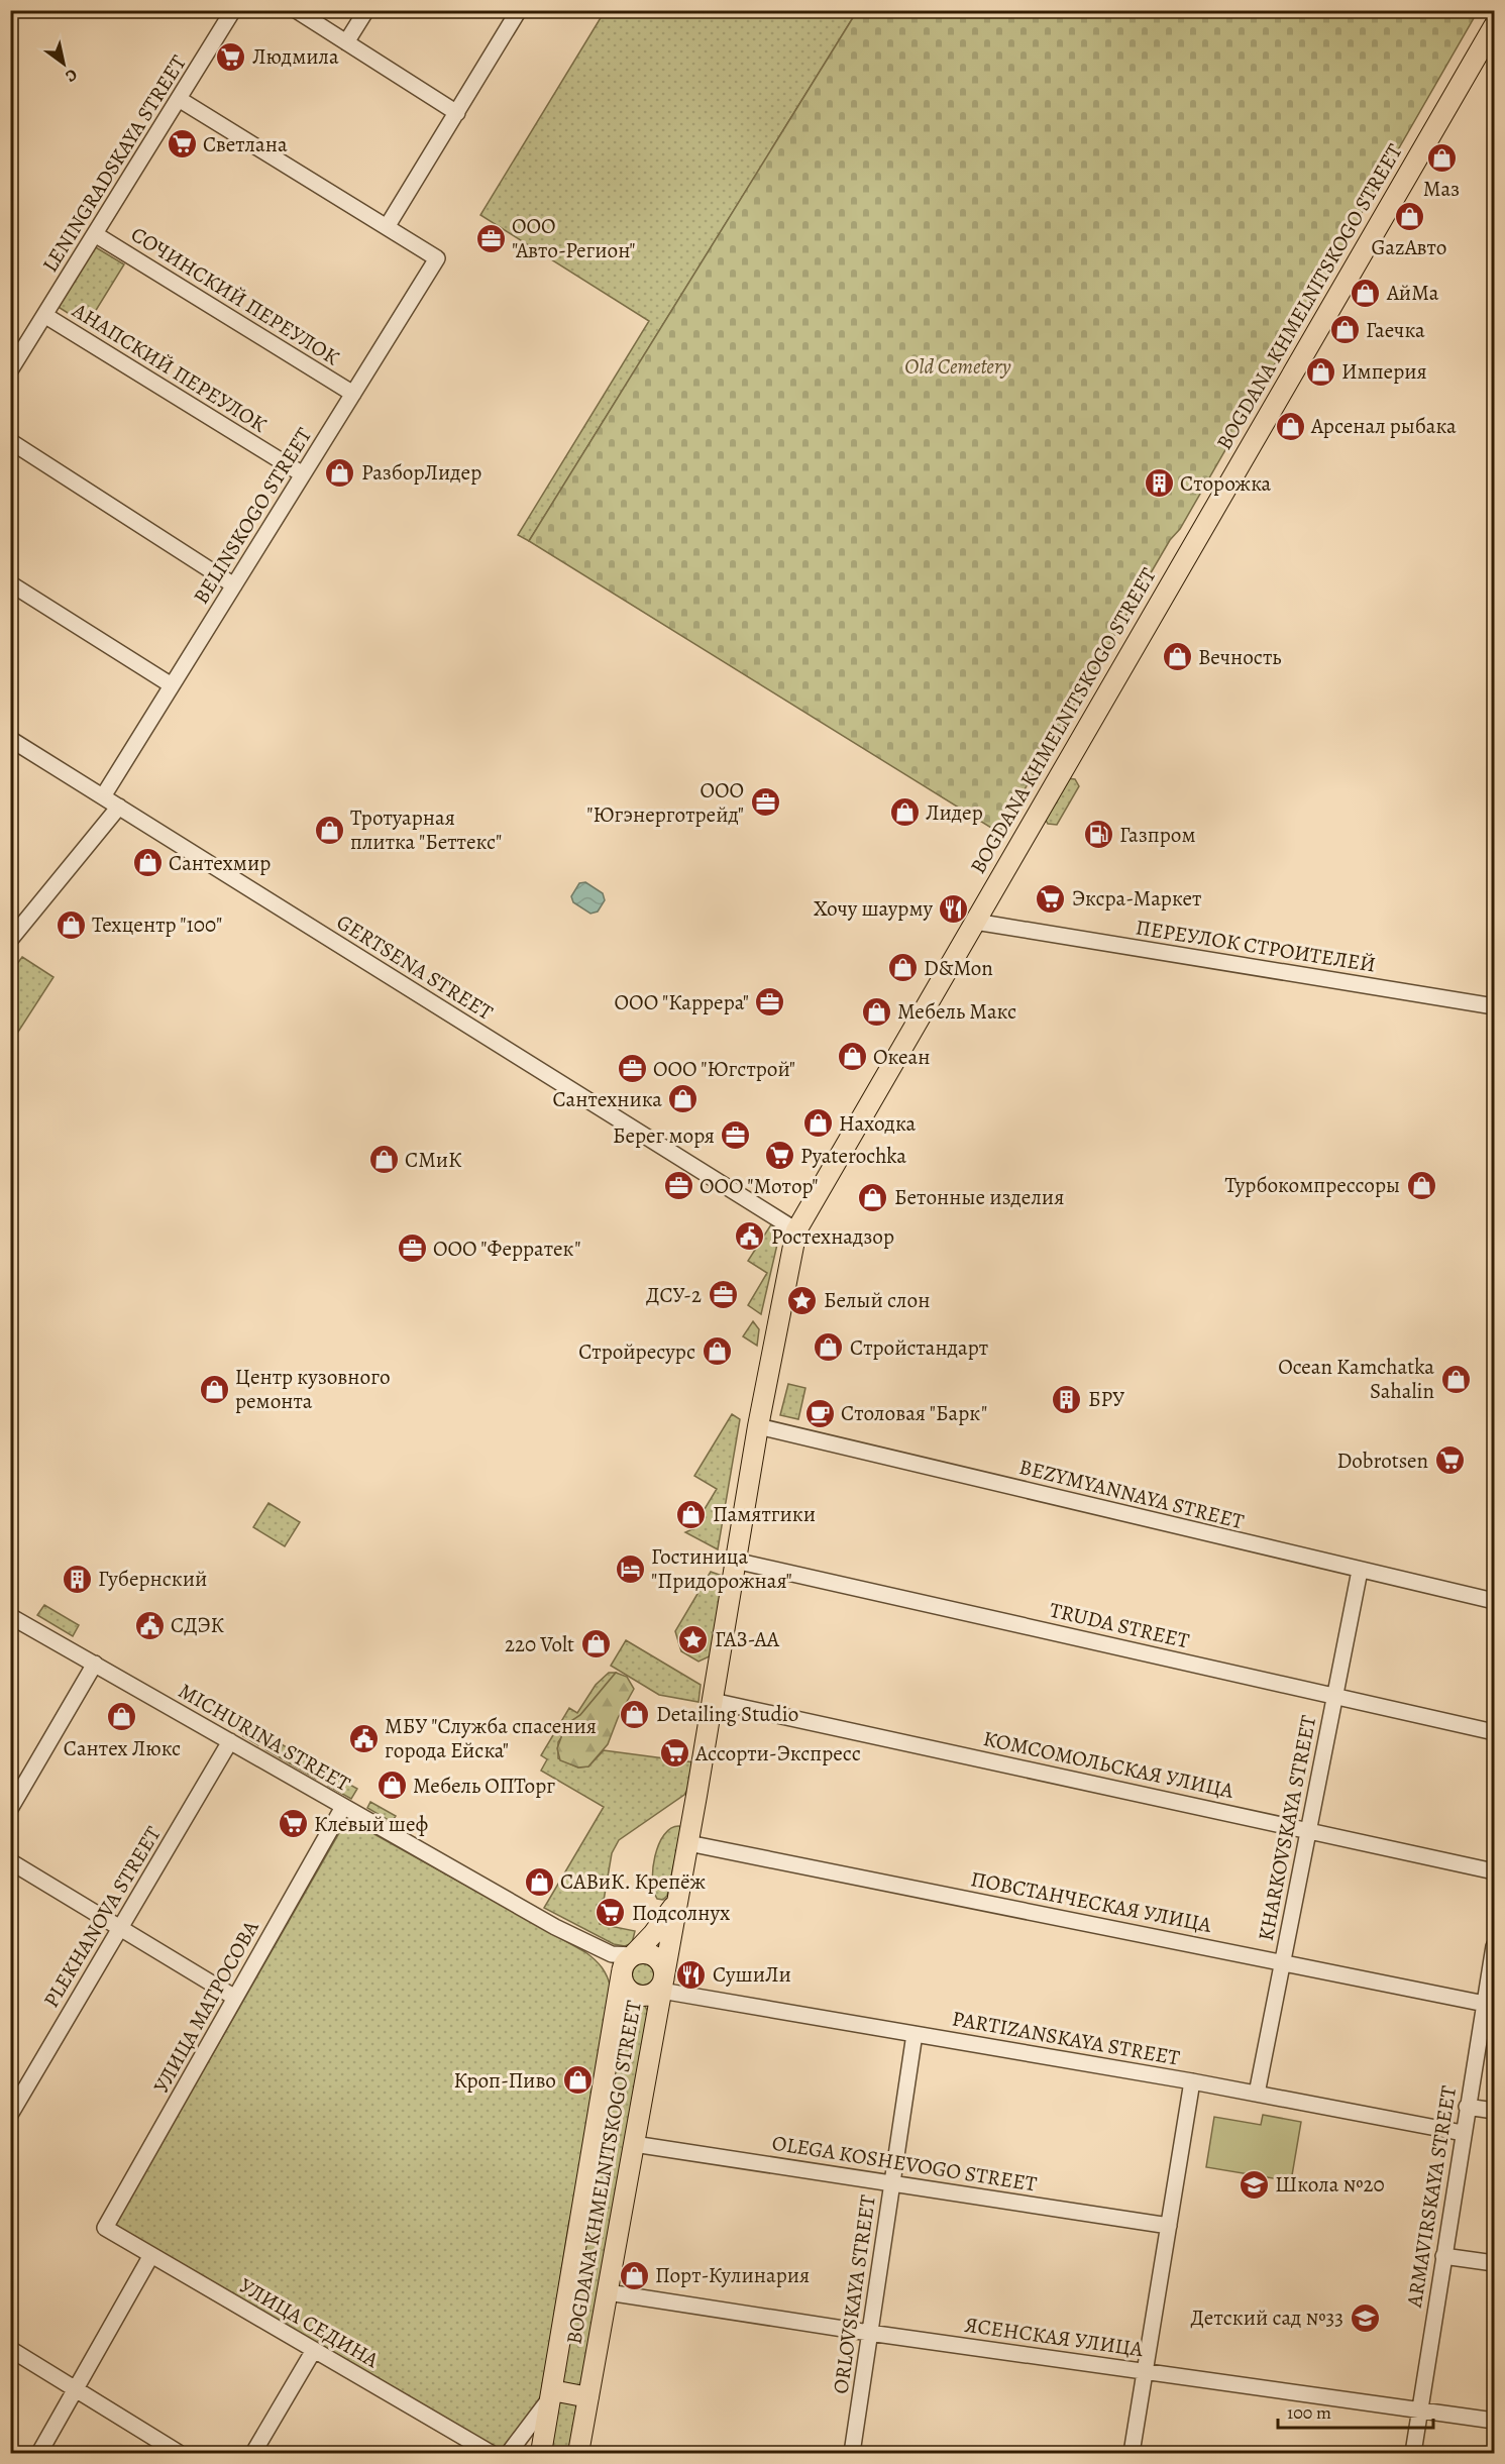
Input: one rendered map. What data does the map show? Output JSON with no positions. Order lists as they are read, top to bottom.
{
  "streets": {
    "main road": ["BOGDANA KHMELNITSKOGO STREET"],
    "street": [
      "LENINGRADSKAYA STREET",
      "СОЧИНСКИЙ ПЕРЕУЛОК",
      "АНАПСКИЙ ПЕРЕУЛОК",
      "BELINSKOGO STREET",
      "ПЕРЕУЛОК СТРОИТЕЛЕЙ",
      "GERTSENA STREET",
      "BEZYMYANNAYA STREET",
      "TRUDA STREET",
      "MICHURINA STREET",
      "КОМСОМОЛЬСКАЯ УЛИЦА",
      "KHARKOVSKAYA STREET",
      "ПОВСТАНЧЕСКАЯ УЛИЦА",
      "PLEKHANOVA STREET",
      "УЛИЦА МАТРОСОВА",
      "PARTIZANSKAYA STREET",
      "OLEGA KOSHEVOGO STREET",
      "ARMAVIRSKAYA STREET",
      "ORLOVSKAYA STREET",
      "УЛИЦА СЕДИНА",
      "ЯСЕНСКАЯ УЛИЦА"
    ]
  },
  "crossings": [
    ["LENINGRADSKAYA STREET", "СОЧИНСКИЙ ПЕРЕУЛОК"],
    ["LENINGRADSKAYA STREET", "АНАПСКИЙ ПЕРЕУЛОК"],
    ["СОЧИНСКИЙ ПЕРЕУЛОК", "BELINSKOGO STREET"],
    ["BOGDANA KHMELNITSKOGO STREET", "ПЕРЕУЛОК СТРОИТЕЛЕЙ"],
    ["BOGDANA KHMELNITSKOGO STREET", "GERTSENA STREET"],
    ["BOGDANA KHMELNITSKOGO STREET", "BEZYMYANNAYA STREET"],
    ["BOGDANA KHMELNITSKOGO STREET", "TRUDA STREET"],
    ["BOGDANA KHMELNITSKOGO STREET", "MICHURINA STREET"],
    ["BOGDANA KHMELNITSKOGO STREET", "КОМСОМОЛЬСКАЯ УЛИЦА"],
    ["BOGDANA KHMELNITSKOGO STREET", "ПОВСТАНЧЕСКАЯ УЛИЦА"],
    ["BOGDANA KHMELNITSKOGO STREET", "PARTIZANSKAYA STREET"],
    ["BOGDANA KHMELNITSKOGO STREET", "OLEGA KOSHEVOGO STREET"],
    ["BOGDANA KHMELNITSKOGO STREET", "ЯСЕНСКАЯ УЛИЦА"],
    ["АНАПСКИЙ ПЕРЕУЛОК", "BELINSKOGO STREET"],
    ["BELINSKOGO STREET", "GERTSENA STREET"],
    ["BEZYMYANNAYA STREET", "KHARKOVSKAYA STREET"],
    ["TRUDA STREET", "KHARKOVSKAYA STREET"],
    ["MICHURINA STREET", "PLEKHANOVA STREET"],
    ["MICHURINA STREET", "УЛИЦА МАТРОСОВА"],
    ["MICHURINA STREET", "PARTIZANSKAYA STREET"],
    ["КОМСОМОЛЬСКАЯ УЛИЦА", "KHARKOVSKAYA STREET"],
    ["KHARKOVSKAYA STREET", "ПОВСТАНЧЕСКАЯ УЛИЦА"],
    ["KHARKOVSKAYA STREET", "PARTIZANSKAYA STREET"],
    ["ПОВСТАНЧЕСКАЯ УЛИЦА", "ARMAVIRSKAYA STREET"],
    ["УЛИЦА МАТРОСОВА", "УЛИЦА СЕДИНА"],
    ["PARTIZANSKAYA STREET", "ARMAVIRSKAYA STREET"],
    ["PARTIZANSKAYA STREET", "ORLOVSKAYA STREET"],
    ["OLEGA KOSHEVOGO STREET", "ORLOVSKAYA STREET"],
    ["ARMAVIRSKAYA STREET", "ЯСЕНСКАЯ УЛИЦА"],
    ["ORLOVSKAYA STREET", "ЯСЕНСКАЯ УЛИЦА"]
  ],
  "parks": ["Old Cemetery"],
  "places": {
    "supermarket": [
      "Людмила",
      "Светлана",
      "Эксра-Маркет",
      "Pyaterochka",
      "Dobrotsen",
      "Ассорти-Экспресс",
      "Клевый шеф",
      "Подсолнух"
    ],
    "shop": [
      "Маз",
      "GazАвто",
      "АйМа",
      "Гаечка",
      "Империя",
      "Арсенал рыбака",
      "РазборЛидер",
      "Вечность",
      "Лидер",
      "Тротуарная плитка \"Беттекс\"",
      "Сантехмир",
      "Техцентр \"100\"",
      "D&Mon",
      "Мебель Макс",
      "Океан",
      "Сантехника",
      "Находка",
      "СМиК",
      "Турбокомпрессоры",
      "Бетонные изделия",
      "Стройстандарт",
      "Стройресурс",
      "Ocean Kamchatka Sahalin",
      "Центр кузовного ремонта",
      "Памятгики",
      "220 Volt",
      "Detailing Studio",
      "Сантех Люкс",
      "Мебель ОПТорг",
      "САВиК. Крепёж",
      "Кроп-Пиво",
      "Порт-Кулинария"
    ],
    "office": [
      "ООО \"Авто-Регион\"",
      "ООО \"Югэнерготрейд\"",
      "ООО \"Каррера\"",
      "ООО \"Югстрой\"",
      "Берег моря",
      "ООО \"Мотор\"",
      "ООО \"Ферратек\"",
      "ДСУ-2"
    ],
    "building": ["Сторожка", "БРУ", "Губернский"],
    "fuel station": ["Газпром"],
    "restaurant": ["Хочу шаурму", "СушиЛи"],
    "public building": ["Ростехнадзор", "СДЭК", "МБУ \"Служба спасения города Ейска\""],
    "place": ["Белый слон", "ГАЗ-АА"],
    "cafe": ["Столовая \"Барк\""],
    "hotel": ["Гостиница \"Придорожная\""],
    "school or university": ["Школа №20", "Детский сад №33"]
  },
  "scale_bar": "100 m",
  "north": "bottom right"
}
